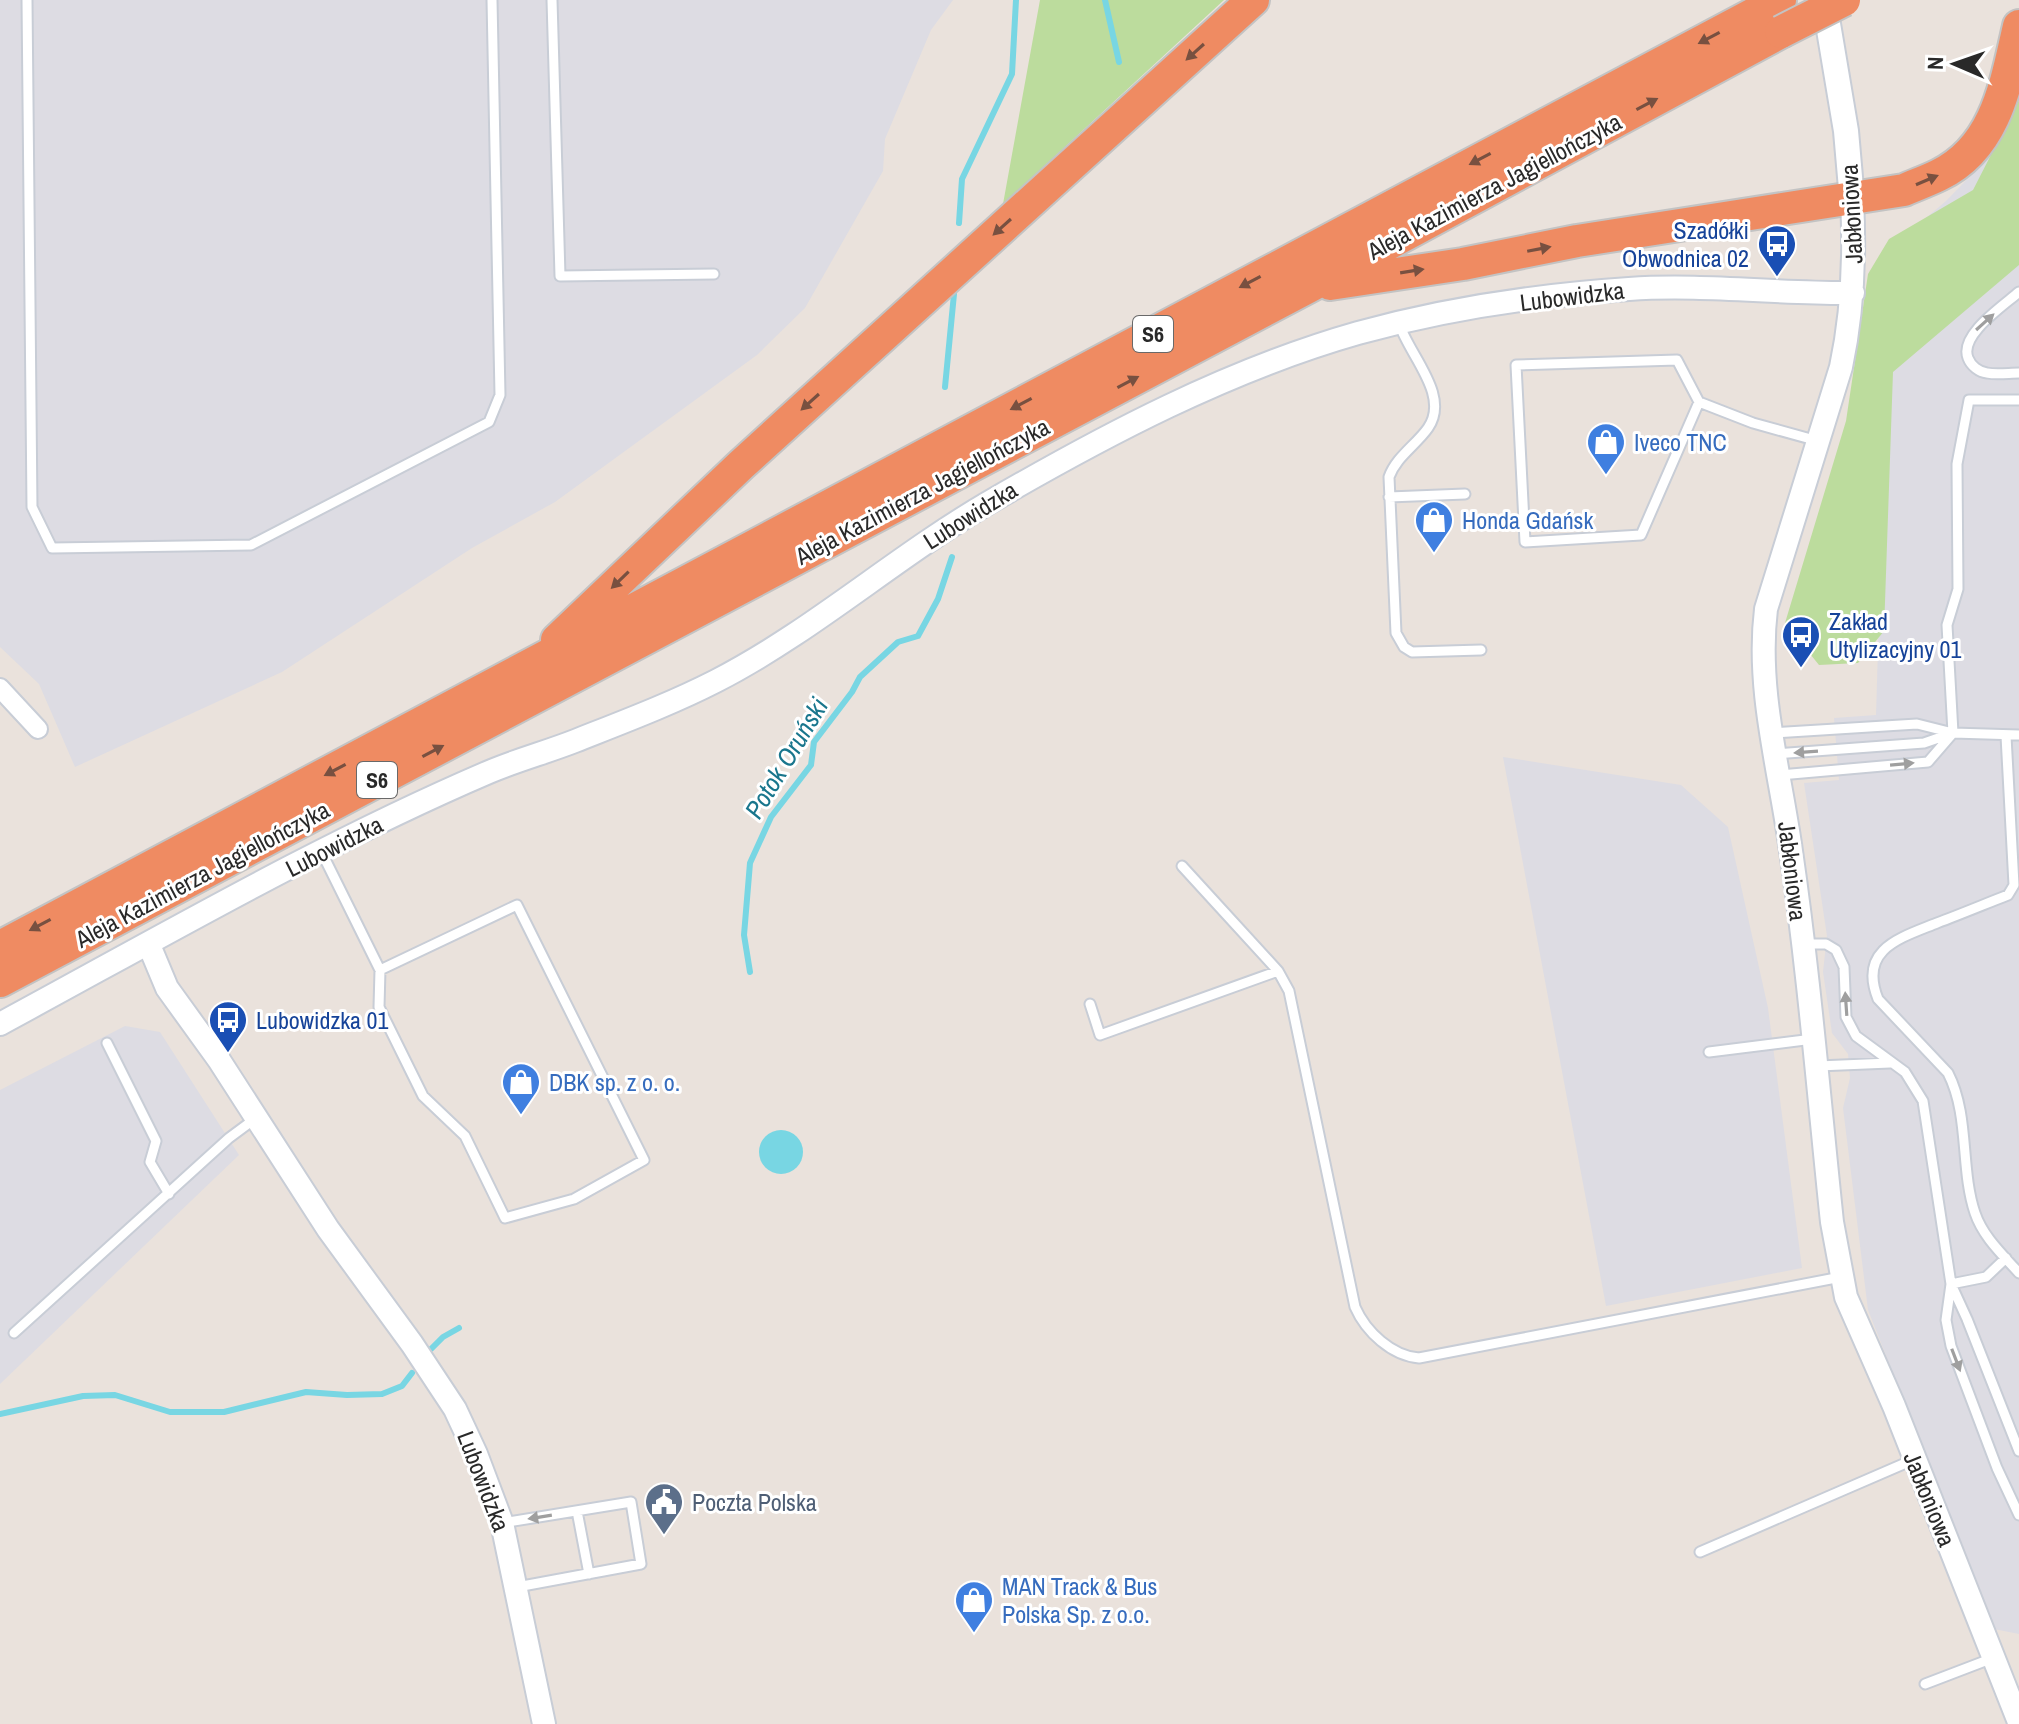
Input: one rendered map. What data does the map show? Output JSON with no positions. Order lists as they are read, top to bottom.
{
  "streets": {
    "highway": ["Aleja Kazimierza Jagiellończyka", "S6"],
    "main road": ["Jabłoniowa"],
    "street": ["Lubowidzka"]
  },
  "crossings": [
    ["Jabłoniowa", "Lubowidzka"]
  ],
  "water": ["Potok Oruński"],
  "places": {
    "bus stop": ["Szadółki Obwodnica 02", "Zakład Utylizacyjny 01", "Lubowidzka 01"],
    "shop": [
      "Iveco TNC",
      "Honda Gdańsk",
      "DBK sp. z o. o.",
      "MAN Track & Bus Polska Sp. z o.o."
    ],
    "public building": ["Poczta Polska"]
  },
  "north": "left"
}
